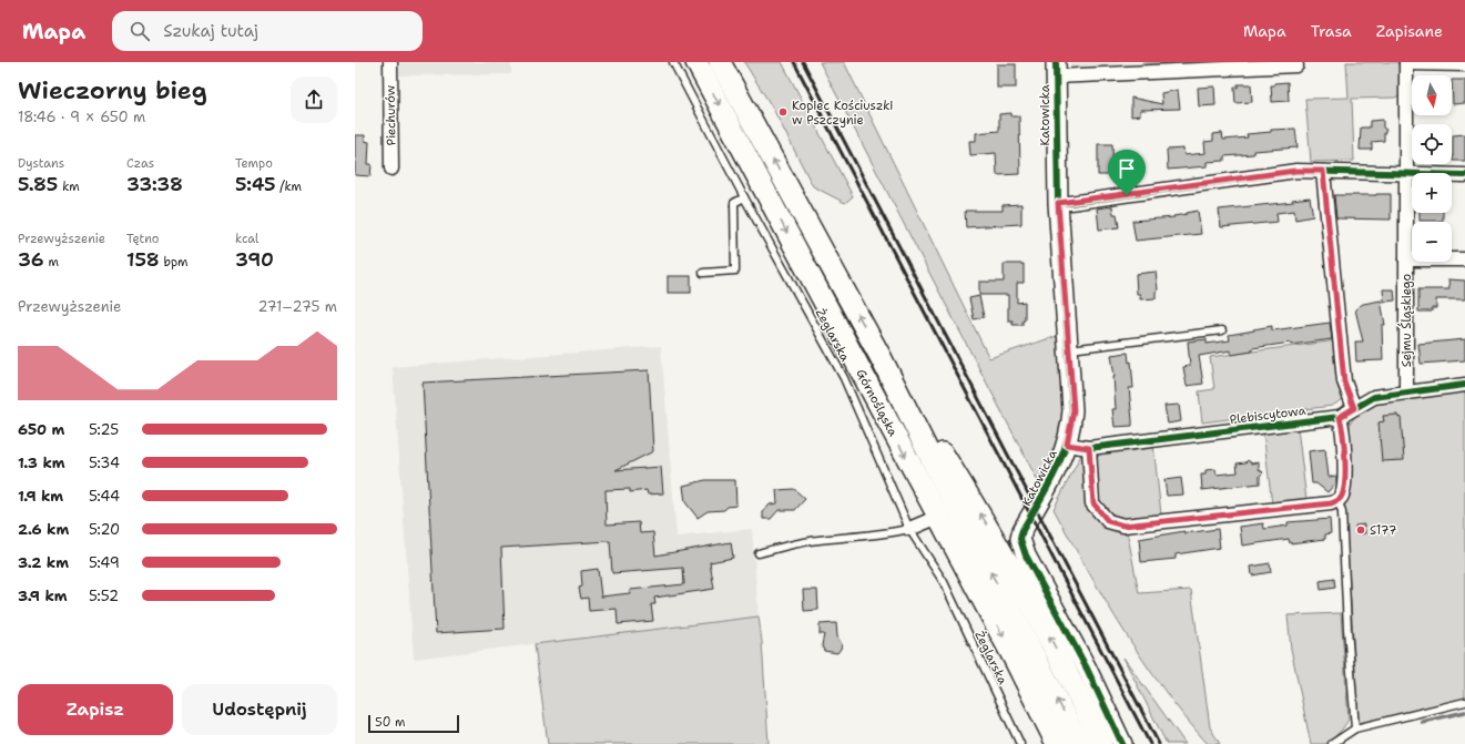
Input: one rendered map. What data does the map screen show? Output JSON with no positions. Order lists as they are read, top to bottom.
{
  "streets": {
    "main road": ["Górnośląska"],
    "street": [
      "Piechurów",
      "Katowicka",
      "Sejmu Śląskiego",
      "Plebiscytowa"
    ],
    "lane": ["Żeglarska"]
  },
  "crossings": [
    ["Katowicka", "Plebiscytowa"],
    ["Sejmu Śląskiego", "Plebiscytowa"]
  ],
  "places": ["Kopiec Kościuszki w Pszczynie", "S177"],
  "scale_bar": "50 m",
  "north": "bottom",
  "page": {
    "header": "Mapa",
    "search": "Szukaj tutaj",
    "nav": ["Mapa", "Trasa", "Zapisane"],
    "heading": ["Wieczorny bieg", "18:46 · 9 × 650 m"],
    "map_buttons": ["+", "−"],
    "stats": [
      ["Dystans", "5.85 km"],
      ["Czas", "33:38"],
      ["Tempo", "5:45 /km"],
      ["Przewyższenie", "36 m"],
      ["Tętno", "158 bpm"],
      ["kcal", "390"]
    ],
    "chart": ["Przewyższenie", "271–275 m"],
    "list": [
      {
        "name": "650 m",
        "note": "5:25"
      },
      {
        "name": "1.3 km",
        "note": "5:34"
      },
      {
        "name": "1.9 km",
        "note": "5:44"
      },
      {
        "name": "2.6 km",
        "note": "5:20"
      },
      {
        "name": "3.2 km",
        "note": "5:49"
      },
      {
        "name": "3.9 km",
        "note": "5:52"
      }
    ],
    "buttons": ["Zapisz", "Udostępnij"],
    "scale": "50 m"
  }
}
